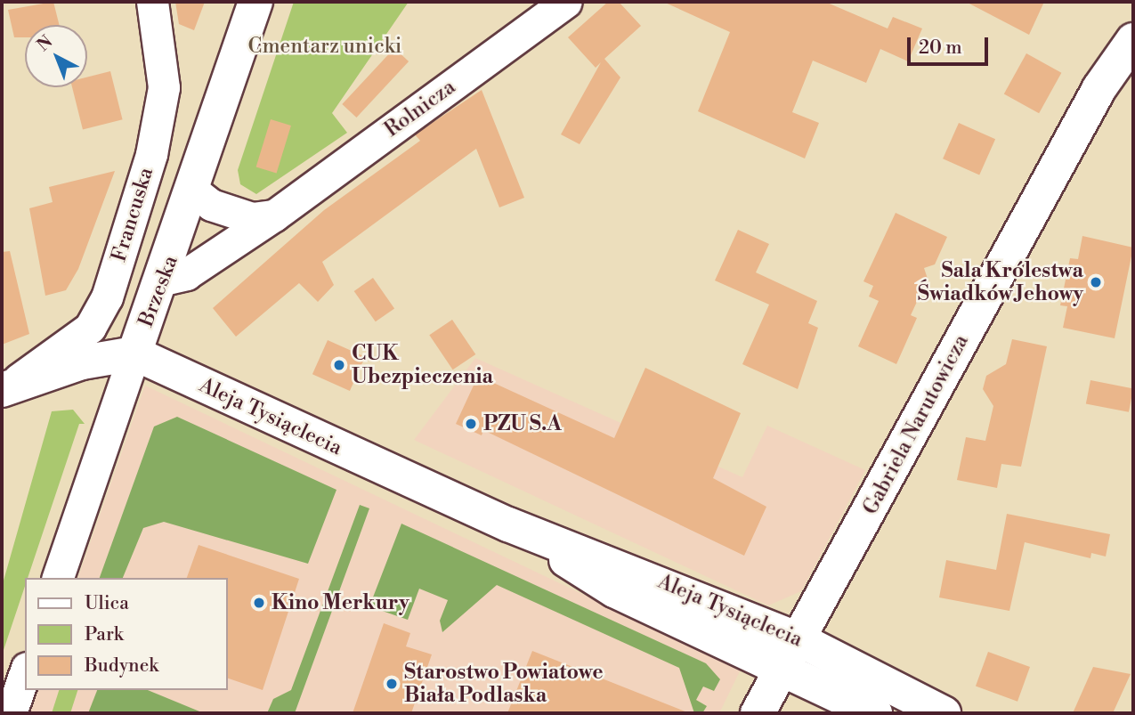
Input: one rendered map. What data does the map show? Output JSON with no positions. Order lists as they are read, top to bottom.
{
  "streets": {
    "street": [
      "Rolnicza",
      "Francuska",
      "Brzeska",
      "Aleja Tysiąclecia",
      "Gabriela Narutowicza"
    ]
  },
  "crossings": [
    ["Rolnicza", "Brzeska"],
    ["Brzeska", "Aleja Tysiąclecia"],
    ["Aleja Tysiąclecia", "Gabriela Narutowicza"]
  ],
  "parks": ["Cmentarz unicki"],
  "places": [
    "Sala Królestwa Świadków Jehowy",
    "CUK Ubezpieczenia",
    "PZU S.A",
    "Kino Merkury",
    "Starostwo Powiatowe Biała Podlaska"
  ],
  "legend": ["Ulica", "Park", "Budynek"],
  "scale_bar": "20 m",
  "north": "top left"
}
